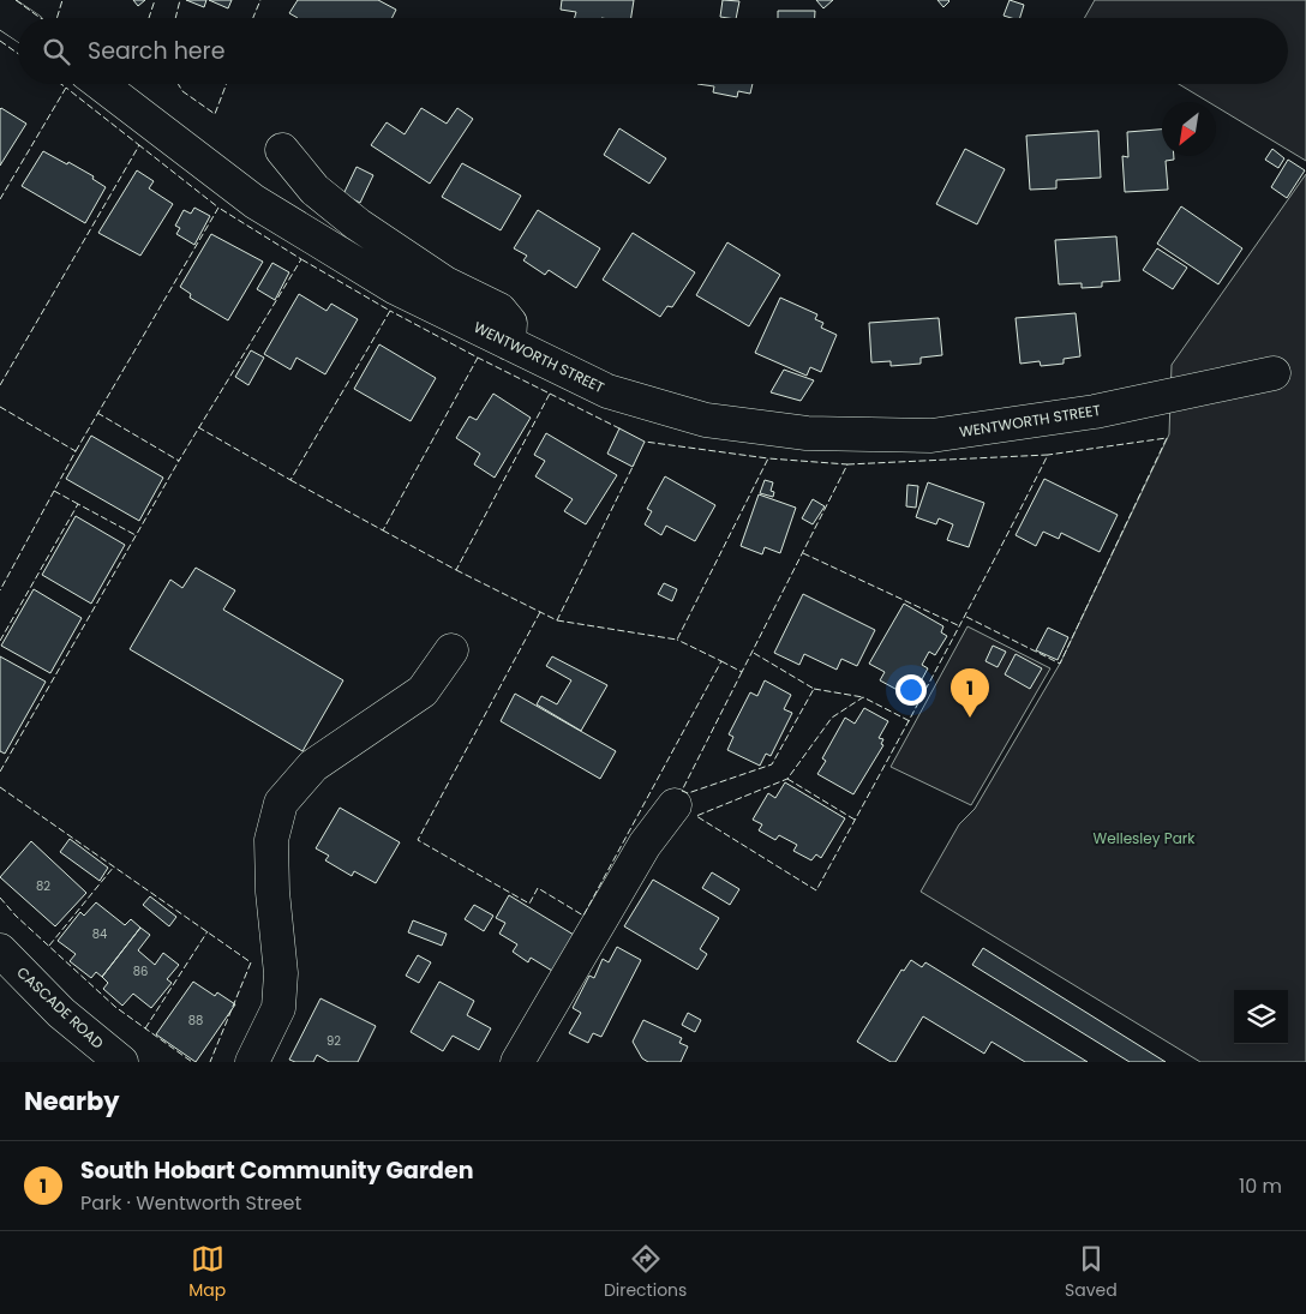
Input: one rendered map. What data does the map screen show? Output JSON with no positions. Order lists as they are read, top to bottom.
{
  "streets": {
    "street": ["WENTWORTH STREET", "CASCADE ROAD"]
  },
  "parks": ["Wellesley Park"],
  "house_numbers": [
    "82",
    "84",
    "86",
    "88",
    "92"
  ],
  "north": "bottom left",
  "page": {
    "search": "Search here",
    "pins": "1",
    "heading": "Nearby",
    "list": [
      {
        "mark": "1",
        "name": "South Hobart Community Garden",
        "note": "Park · Wentworth Street",
        "value": "10 m"
      }
    ],
    "nav": ["Map", "Directions", "Saved"]
  }
}
